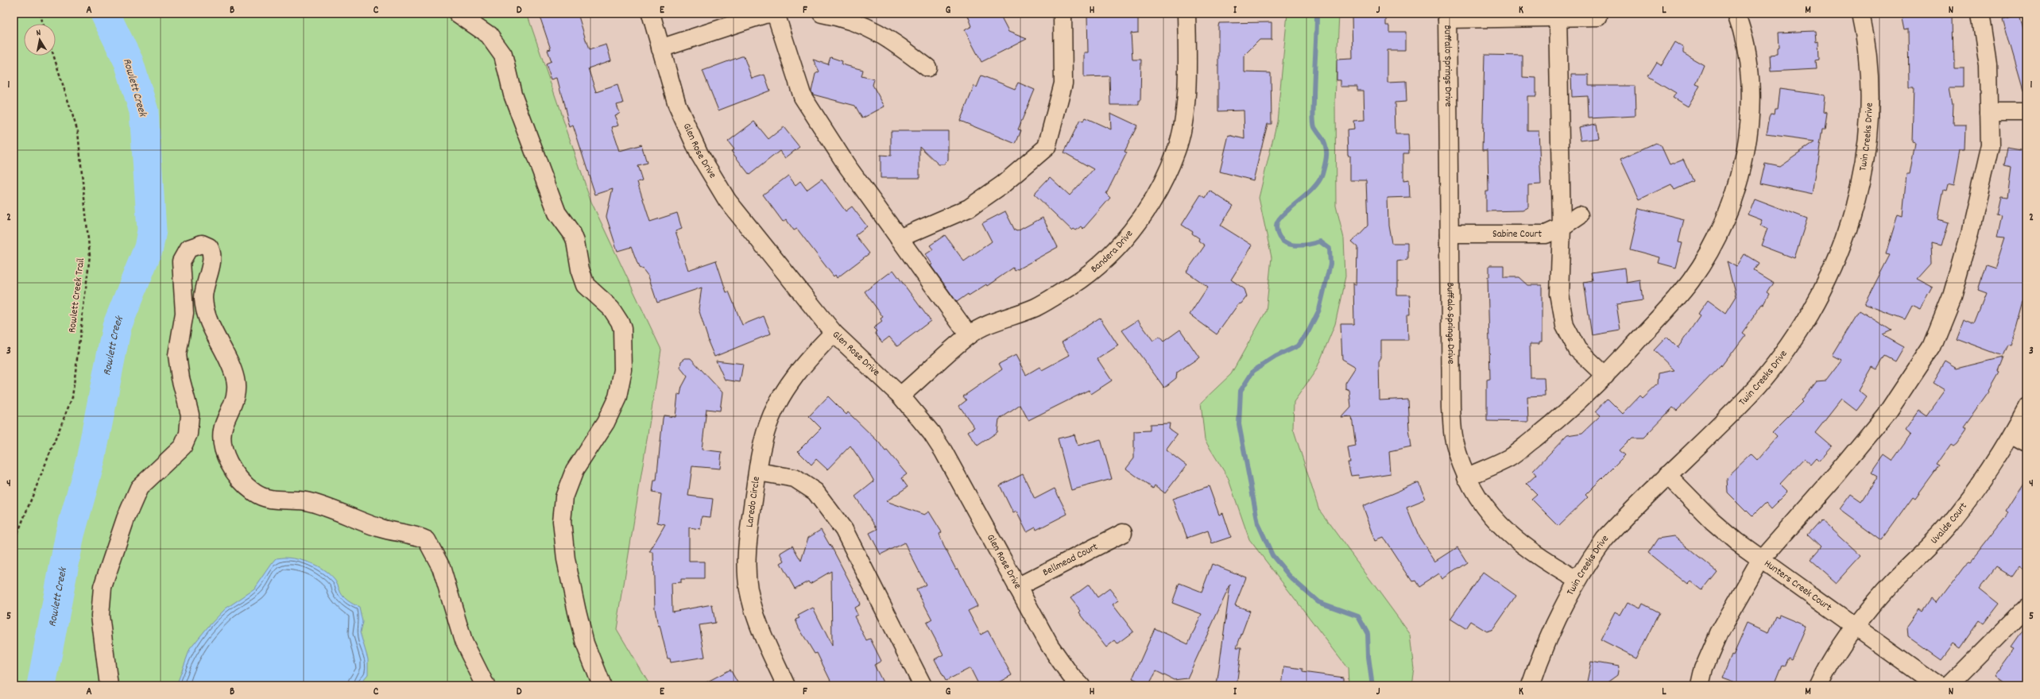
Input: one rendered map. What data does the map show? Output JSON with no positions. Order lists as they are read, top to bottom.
{
  "streets": {
    "street": [
      "Buffalo Springs Drive",
      "Twin Creeks Drive",
      "Glen Rose Drive",
      "Sabine Court",
      "Bandera Drive",
      "Laredo Circle",
      "Uvalde Court",
      "Bellmead Court",
      "Hunters Creek Court"
    ],
    "path": ["Rowlett Creek Trail"]
  },
  "crossings": [
    ["Buffalo Springs Drive", "Twin Creeks Drive"],
    ["Buffalo Springs Drive", "Sabine Court"],
    ["Twin Creeks Drive", "Hunters Creek Court"],
    ["Glen Rose Drive", "Bandera Drive"],
    ["Glen Rose Drive", "Laredo Circle"],
    ["Glen Rose Drive", "Bellmead Court"],
    ["Uvalde Court", "Hunters Creek Court"]
  ],
  "water": ["Rowlett Creek"],
  "north": "top",
  "grid": {
    "columns": [
      "A",
      "B",
      "C",
      "D",
      "E",
      "F",
      "G",
      "H",
      "I",
      "J",
      "K",
      "L",
      "M",
      "N"
    ],
    "rows": [
      "1",
      "2",
      "3",
      "4",
      "5"
    ]
  }
}
